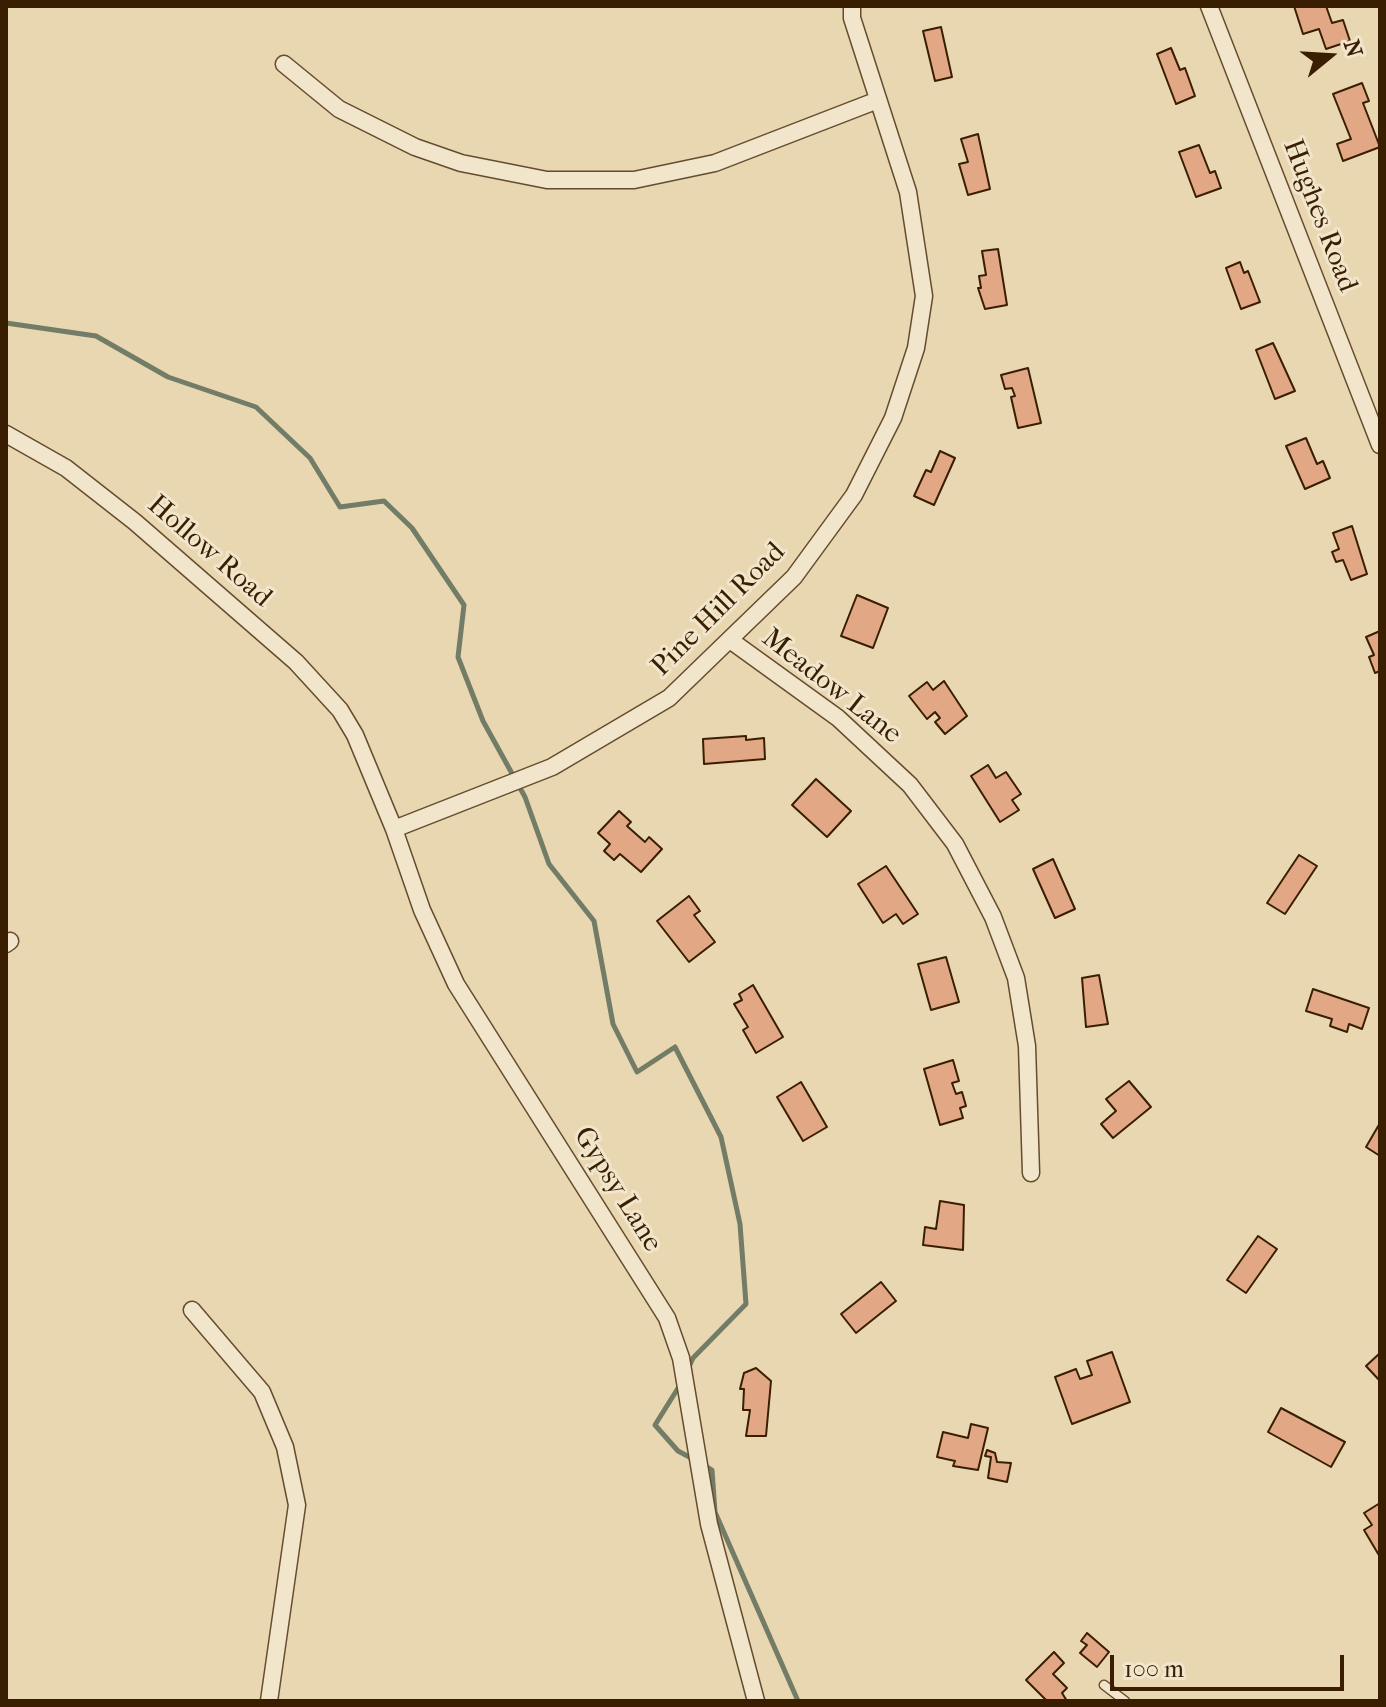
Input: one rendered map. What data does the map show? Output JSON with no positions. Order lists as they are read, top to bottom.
{
  "streets": {
    "street": [
      "Hughes Road",
      "Hollow Road",
      "Pine Hill Road",
      "Meadow Lane",
      "Gypsy Lane"
    ]
  },
  "crossings": [
    ["Hollow Road", "Gypsy Lane"],
    ["Pine Hill Road", "Meadow Lane"],
    ["Pine Hill Road", "Gypsy Lane"]
  ],
  "scale_bar": "100 m",
  "north": "right"
}
